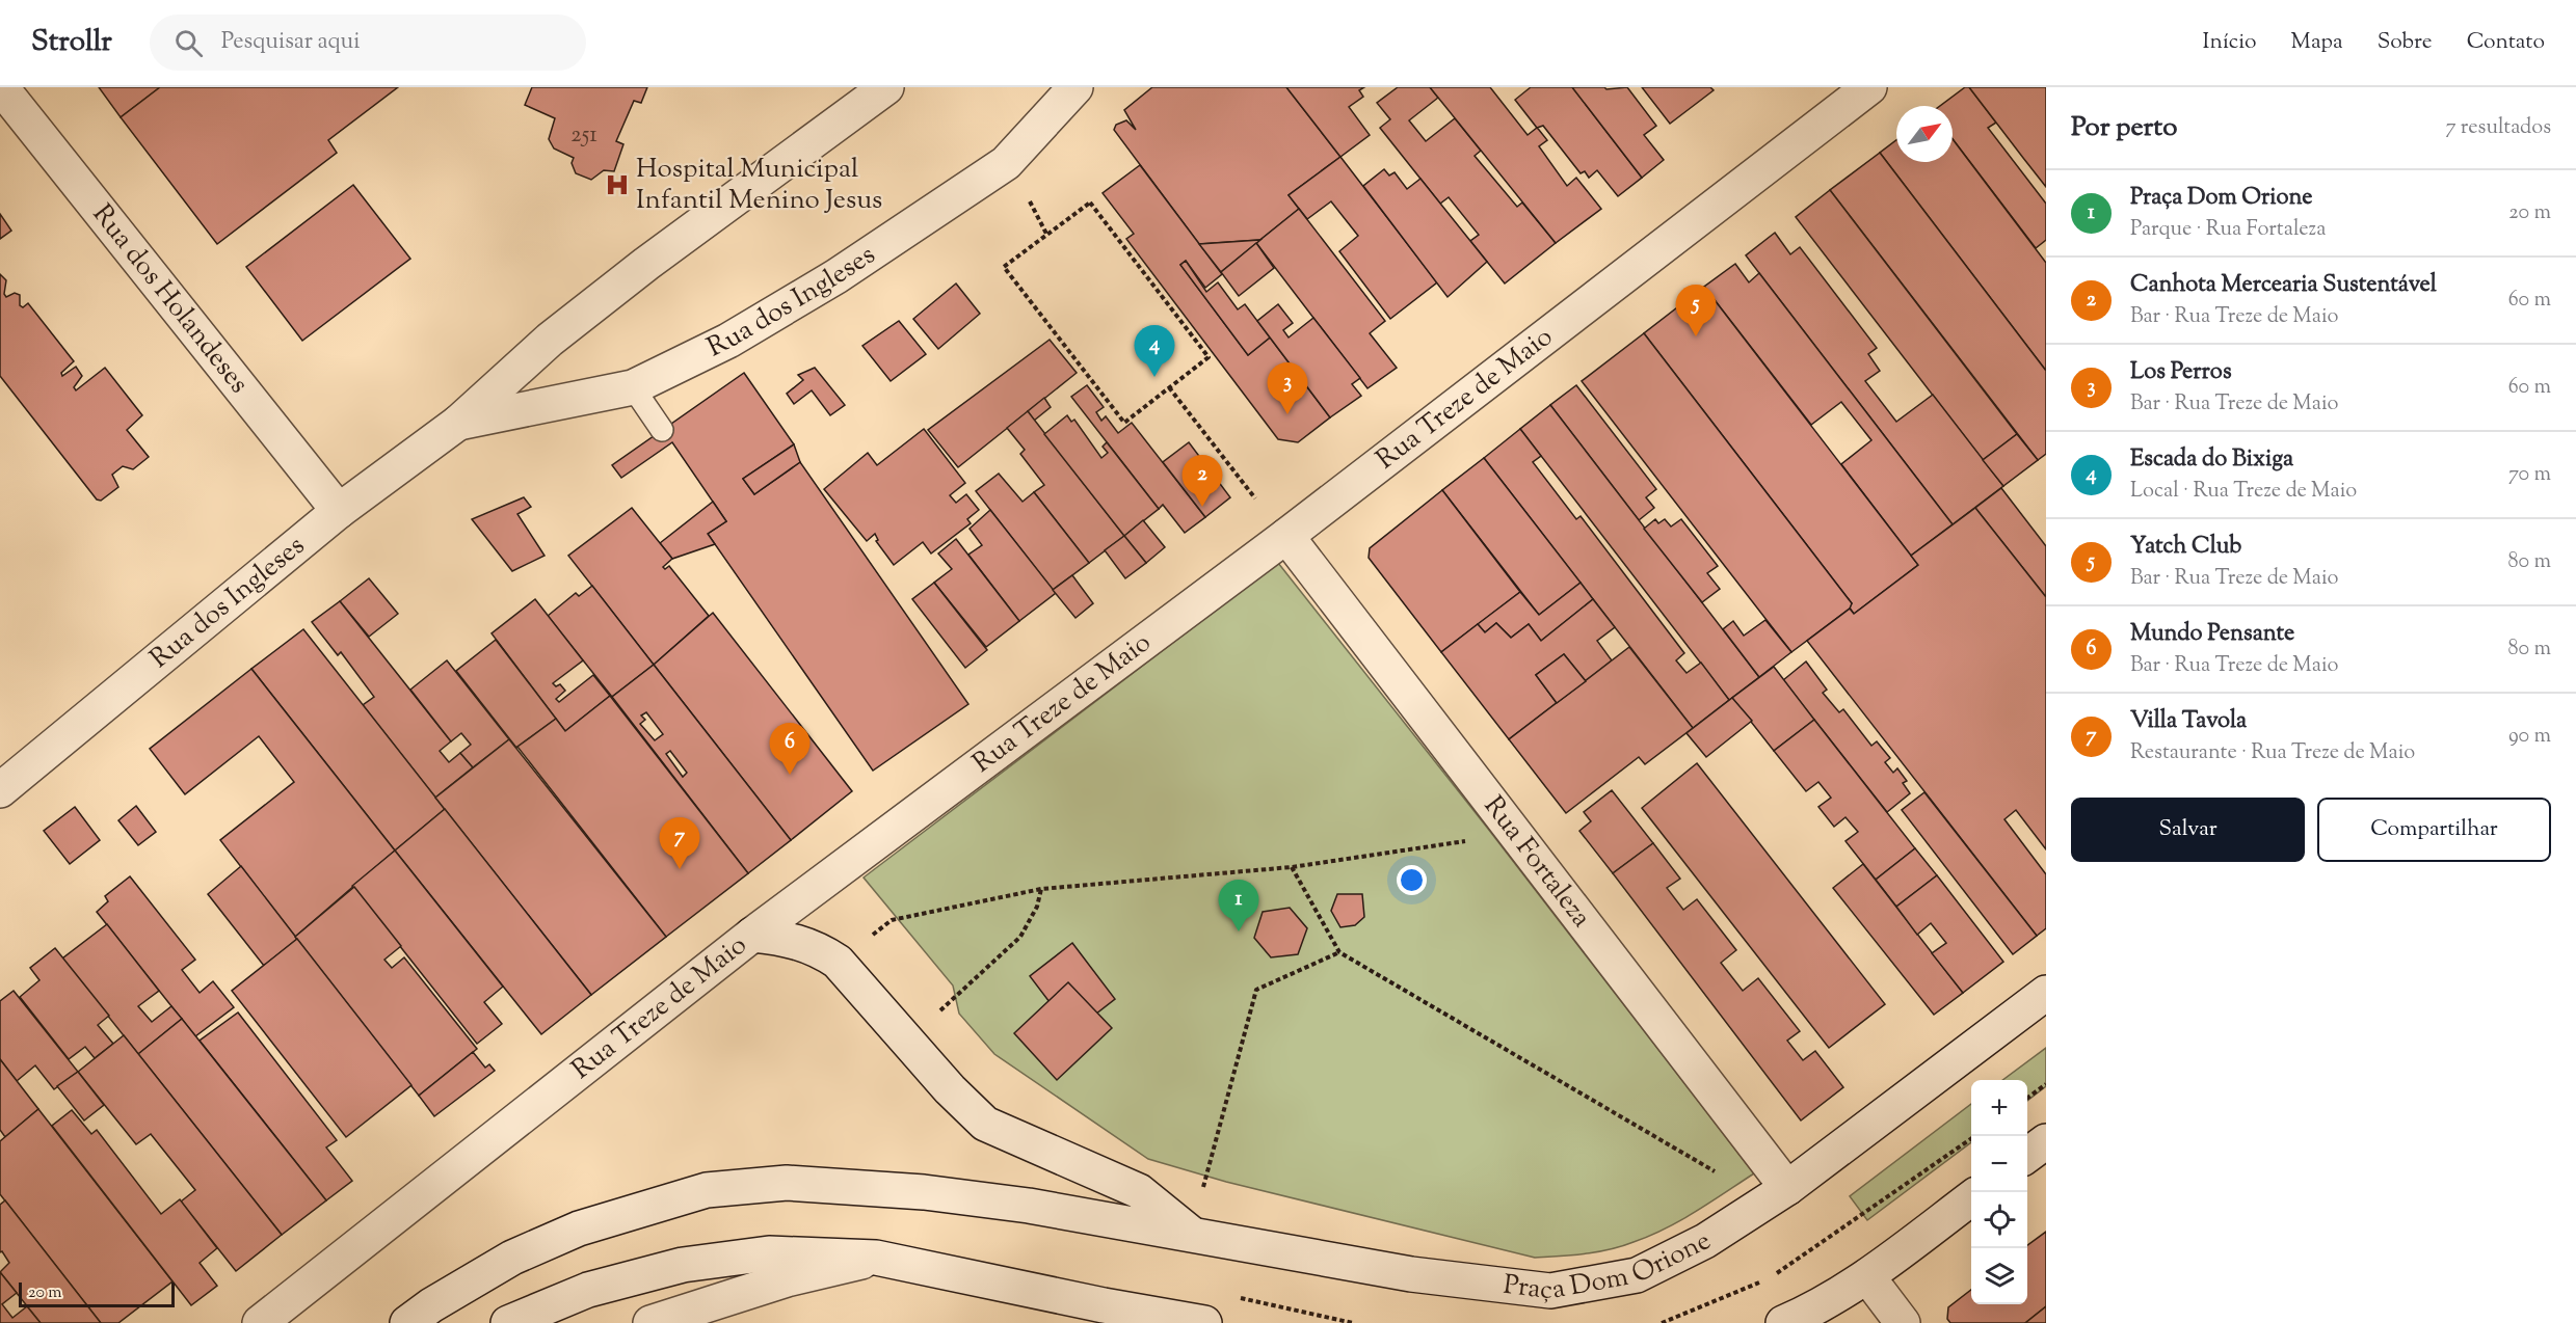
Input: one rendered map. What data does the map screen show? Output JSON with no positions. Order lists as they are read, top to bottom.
{
  "streets": {
    "street": [
      "Rua dos Holandeses",
      "Rua dos Ingleses",
      "Rua Treze de Maio",
      "Rua Fortaleza",
      "Praça Dom Orione"
    ]
  },
  "crossings": [
    ["Rua dos Holandeses", "Rua dos Ingleses"],
    ["Rua Treze de Maio", "Rua Fortaleza"],
    ["Rua Fortaleza", "Praça Dom Orione"]
  ],
  "places": {
    "hospital": ["Hospital Municipal Infantil Menino Jesus"]
  },
  "house_numbers": ["251"],
  "scale_bar": "20 m",
  "north": "top right",
  "page": {
    "header": "Strollr",
    "search": "Pesquisar aqui",
    "nav": [
      "Início",
      "Mapa",
      "Sobre",
      "Contato"
    ],
    "heading": ["Por perto", "7 resultados"],
    "list": [
      {
        "mark": "1",
        "name": "Praça Dom Orione",
        "note": "Parque · Rua Fortaleza",
        "value": "20 m"
      },
      {
        "mark": "2",
        "name": "Canhota Mercearia Sustentável",
        "note": "Bar · Rua Treze de Maio",
        "value": "60 m"
      },
      {
        "mark": "3",
        "name": "Los Perros",
        "note": "Bar · Rua Treze de Maio",
        "value": "60 m"
      },
      {
        "mark": "4",
        "name": "Escada do Bixiga",
        "note": "Local · Rua Treze de Maio",
        "value": "70 m"
      },
      {
        "mark": "5",
        "name": "Yatch Club",
        "note": "Bar · Rua Treze de Maio",
        "value": "80 m"
      },
      {
        "mark": "6",
        "name": "Mundo Pensante",
        "note": "Bar · Rua Treze de Maio",
        "value": "80 m"
      },
      {
        "mark": "7",
        "name": "Villa Tavola",
        "note": "Restaurante · Rua Treze de Maio",
        "value": "90 m"
      }
    ],
    "pins": [
      "5",
      "4",
      "3",
      "2",
      "6",
      "7",
      "1"
    ],
    "buttons": ["Salvar", "Compartilhar"],
    "map_buttons": ["+", "−"],
    "scale": "20 m"
  }
}
